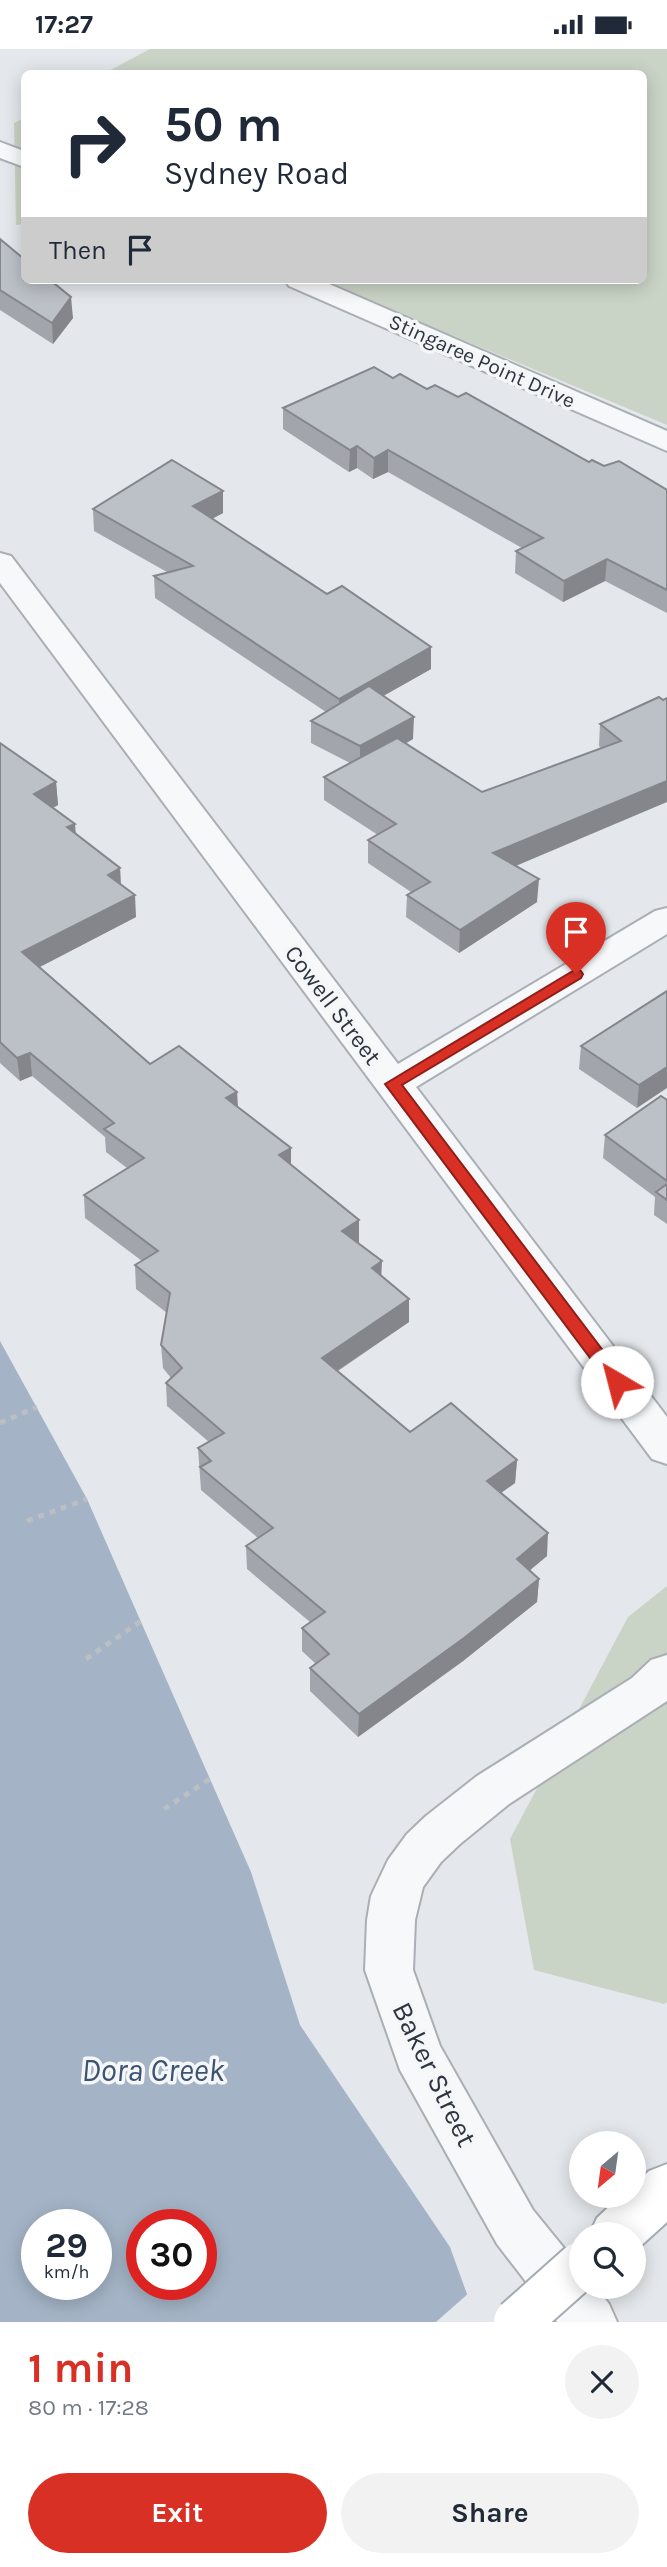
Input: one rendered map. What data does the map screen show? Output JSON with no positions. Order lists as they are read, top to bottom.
{
  "streets": {
    "street": ["Stingaree Point Drive", "Cowell Street", "Baker Street"]
  },
  "water": ["Dora Creek"],
  "north": "bottom left",
  "page": {
    "status": "17:27",
    "turn": ["50 m", "Sydney Road"],
    "then": "Then",
    "speed": "29 km/h",
    "limit": "30",
    "heading": ["1 min", "80 m · 17:28"],
    "buttons": ["Exit", "Share"]
  }
}
